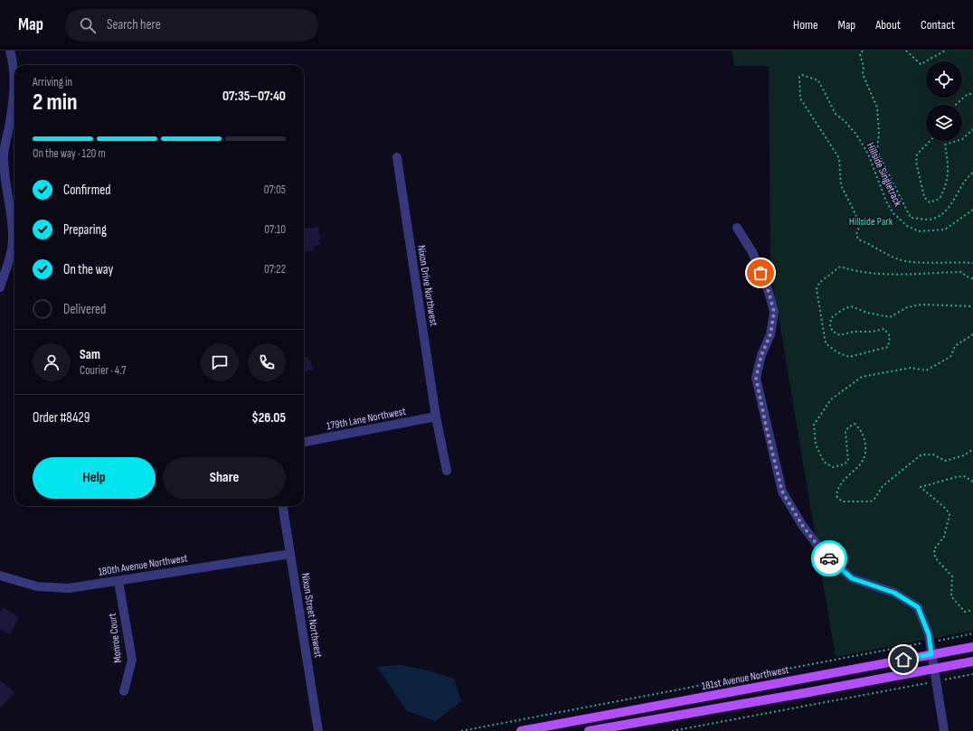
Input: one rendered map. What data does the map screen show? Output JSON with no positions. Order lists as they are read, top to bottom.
{
  "streets": {
    "main road": ["181st Avenue Northwest"],
    "street": [
      "Nixon Drive Northwest",
      "179th Lane Northwest",
      "180th Avenue Northwest",
      "Nixon Street Northwest",
      "Monroe Court"
    ],
    "path": ["Hillside Singletrack"]
  },
  "crossings": [
    ["Nixon Drive Northwest", "179th Lane Northwest"],
    ["180th Avenue Northwest", "Nixon Street Northwest"],
    ["180th Avenue Northwest", "Monroe Court"]
  ],
  "parks": ["Hillside Park"],
  "page": {
    "header": "Map",
    "search": "Search here",
    "nav": [
      "Home",
      "Map",
      "About",
      "Contact"
    ],
    "heading": ["2 min", "Arriving in", "07:35–07:40"],
    "panel": [
      "Sam",
      "Courier · 4.7",
      "Order #8429",
      "$26.05"
    ],
    "bar": "On the way · 120 m",
    "list": [
      ["Confirmed", "07:05"],
      ["Preparing", "07:10"],
      ["On the way", "07:22"],
      "Delivered"
    ],
    "buttons": ["Help", "Share"]
  }
}
